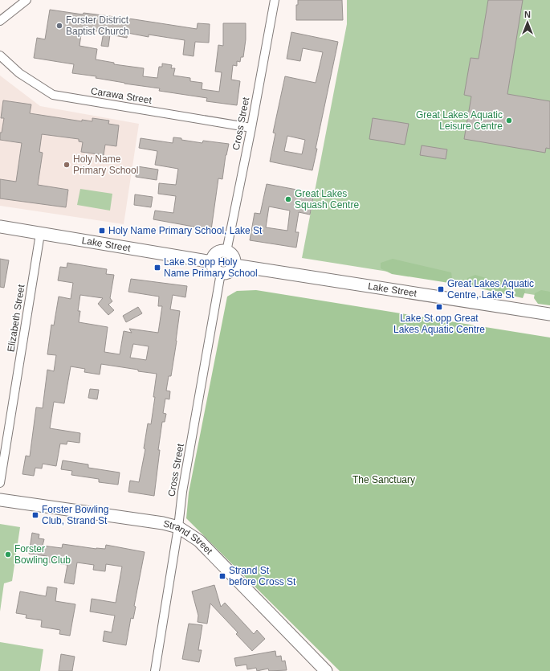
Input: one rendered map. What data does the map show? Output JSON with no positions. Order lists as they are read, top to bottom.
{
  "streets": {
    "street": [
      "Carawa Street",
      "Cross Street",
      "Lake Street",
      "Elizabeth Street",
      "Strand Street"
    ]
  },
  "crossings": [
    ["Carawa Street", "Cross Street"],
    ["Cross Street", "Lake Street"],
    ["Cross Street", "Strand Street"],
    ["Lake Street", "Elizabeth Street"]
  ],
  "parks": ["The Sanctuary"],
  "places": {
    "other": [
      "Forster District Baptist Church",
      "Great Lakes Aquatic Leisure Centre",
      "Holy Name Primary School",
      "Great Lakes Squash Centre",
      "Forster Bowling Club"
    ],
    "transit": [
      "Holy Name Primary School, Lake St",
      "Lake St opp Holy Name Primary School",
      "Great Lakes Aquatic Centre, Lake St",
      "Lake St opp Great Lakes Aquatic Centre",
      "Forster Bowling Club, Strand St",
      "Strand St before Cross St"
    ]
  },
  "north": "top"
}
